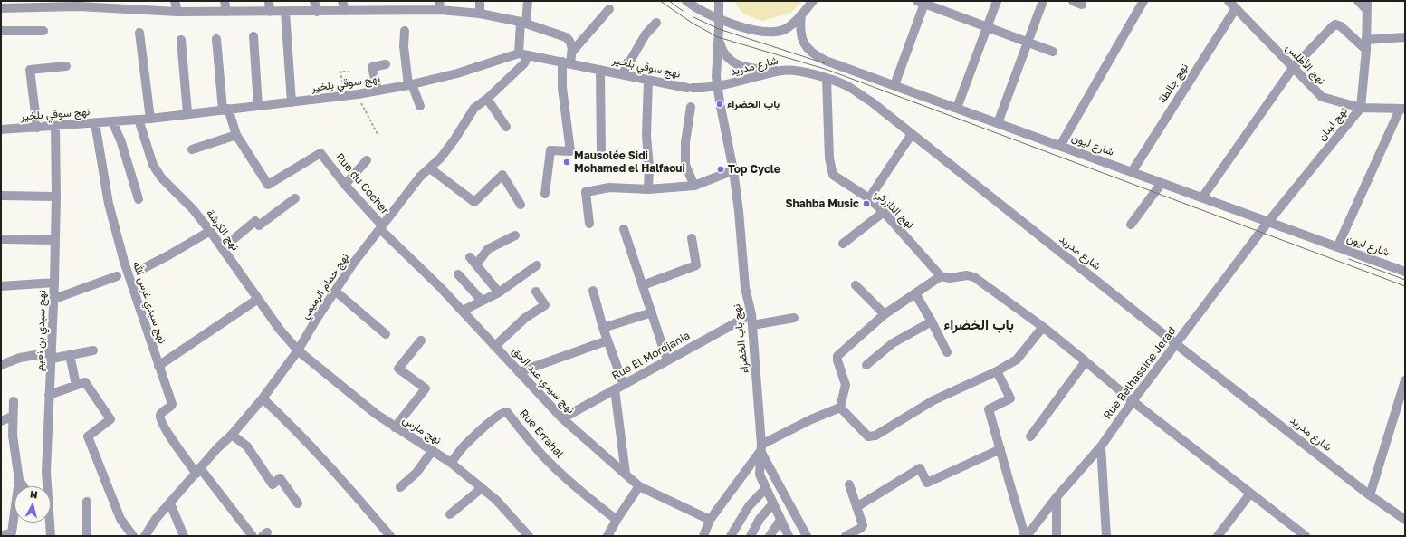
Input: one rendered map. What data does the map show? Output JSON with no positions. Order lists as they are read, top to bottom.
{
  "streets": {
    "street": [
      "نهج الأطلس",
      "شارع مدريد",
      "نهج سوقي بلخير",
      "نهج جالطة",
      "نهج لبنان",
      "شارع ليون",
      "Rue du Cocher",
      "نهج التازركي",
      "نهج الكرشة",
      "نهج حمام الرميمي",
      "نهج سيدي غرس الله",
      "نهج سيدي بن نعيم",
      "نهج باب الخضراء",
      "Rue El Mordjania",
      "Rue Belhassine Jerad",
      "نهج سيدي عبد الحق",
      "نهج مارس",
      "Rue Errahal"
    ]
  },
  "crossings": [
    ["نهج الأطلس", "نهج جالطة"],
    ["نهج الأطلس", "نهج لبنان"],
    ["شارع مدريد", "نهج سوقي بلخير"],
    ["شارع مدريد", "نهج التازركي"],
    ["شارع مدريد", "نهج باب الخضراء"],
    ["شارع مدريد", "Rue Belhassine Jerad"],
    ["نهج سوقي بلخير", "Rue du Cocher"],
    ["نهج سوقي بلخير", "نهج الكرشة"],
    ["نهج سوقي بلخير", "نهج حمام الرميمي"],
    ["نهج سوقي بلخير", "نهج سيدي غرس الله"],
    ["نهج سوقي بلخير", "نهج سيدي بن نعيم"],
    ["نهج سوقي بلخير", "نهج باب الخضراء"],
    ["نهج جالطة", "شارع ليون"],
    ["نهج لبنان", "شارع ليون"],
    ["نهج لبنان", "Rue Belhassine Jerad"],
    ["شارع ليون", "Rue Belhassine Jerad"],
    ["Rue du Cocher", "نهج حمام الرميمي"],
    ["Rue du Cocher", "نهج سيدي عبد الحق"],
    ["نهج الكرشة", "نهج حمام الرميمي"],
    ["نهج الكرشة", "نهج مارس"],
    ["نهج حمام الرميمي", "نهج سيدي غرس الله"],
    ["نهج حمام الرميمي", "نهج سيدي عبد الحق"],
    ["نهج حمام الرميمي", "نهج مارس"],
    ["نهج باب الخضراء", "Rue El Mordjania"],
    ["Rue El Mordjania", "نهج سيدي عبد الحق"],
    ["نهج مارس", "Rue Errahal"]
  ],
  "districts": ["باب الخضراء"],
  "places": [
    "باب الخضراء",
    "Mausolée Sidi Mohamed el Halfaoui",
    "Top Cycle",
    "Shahba Music"
  ],
  "north": "top"
}
